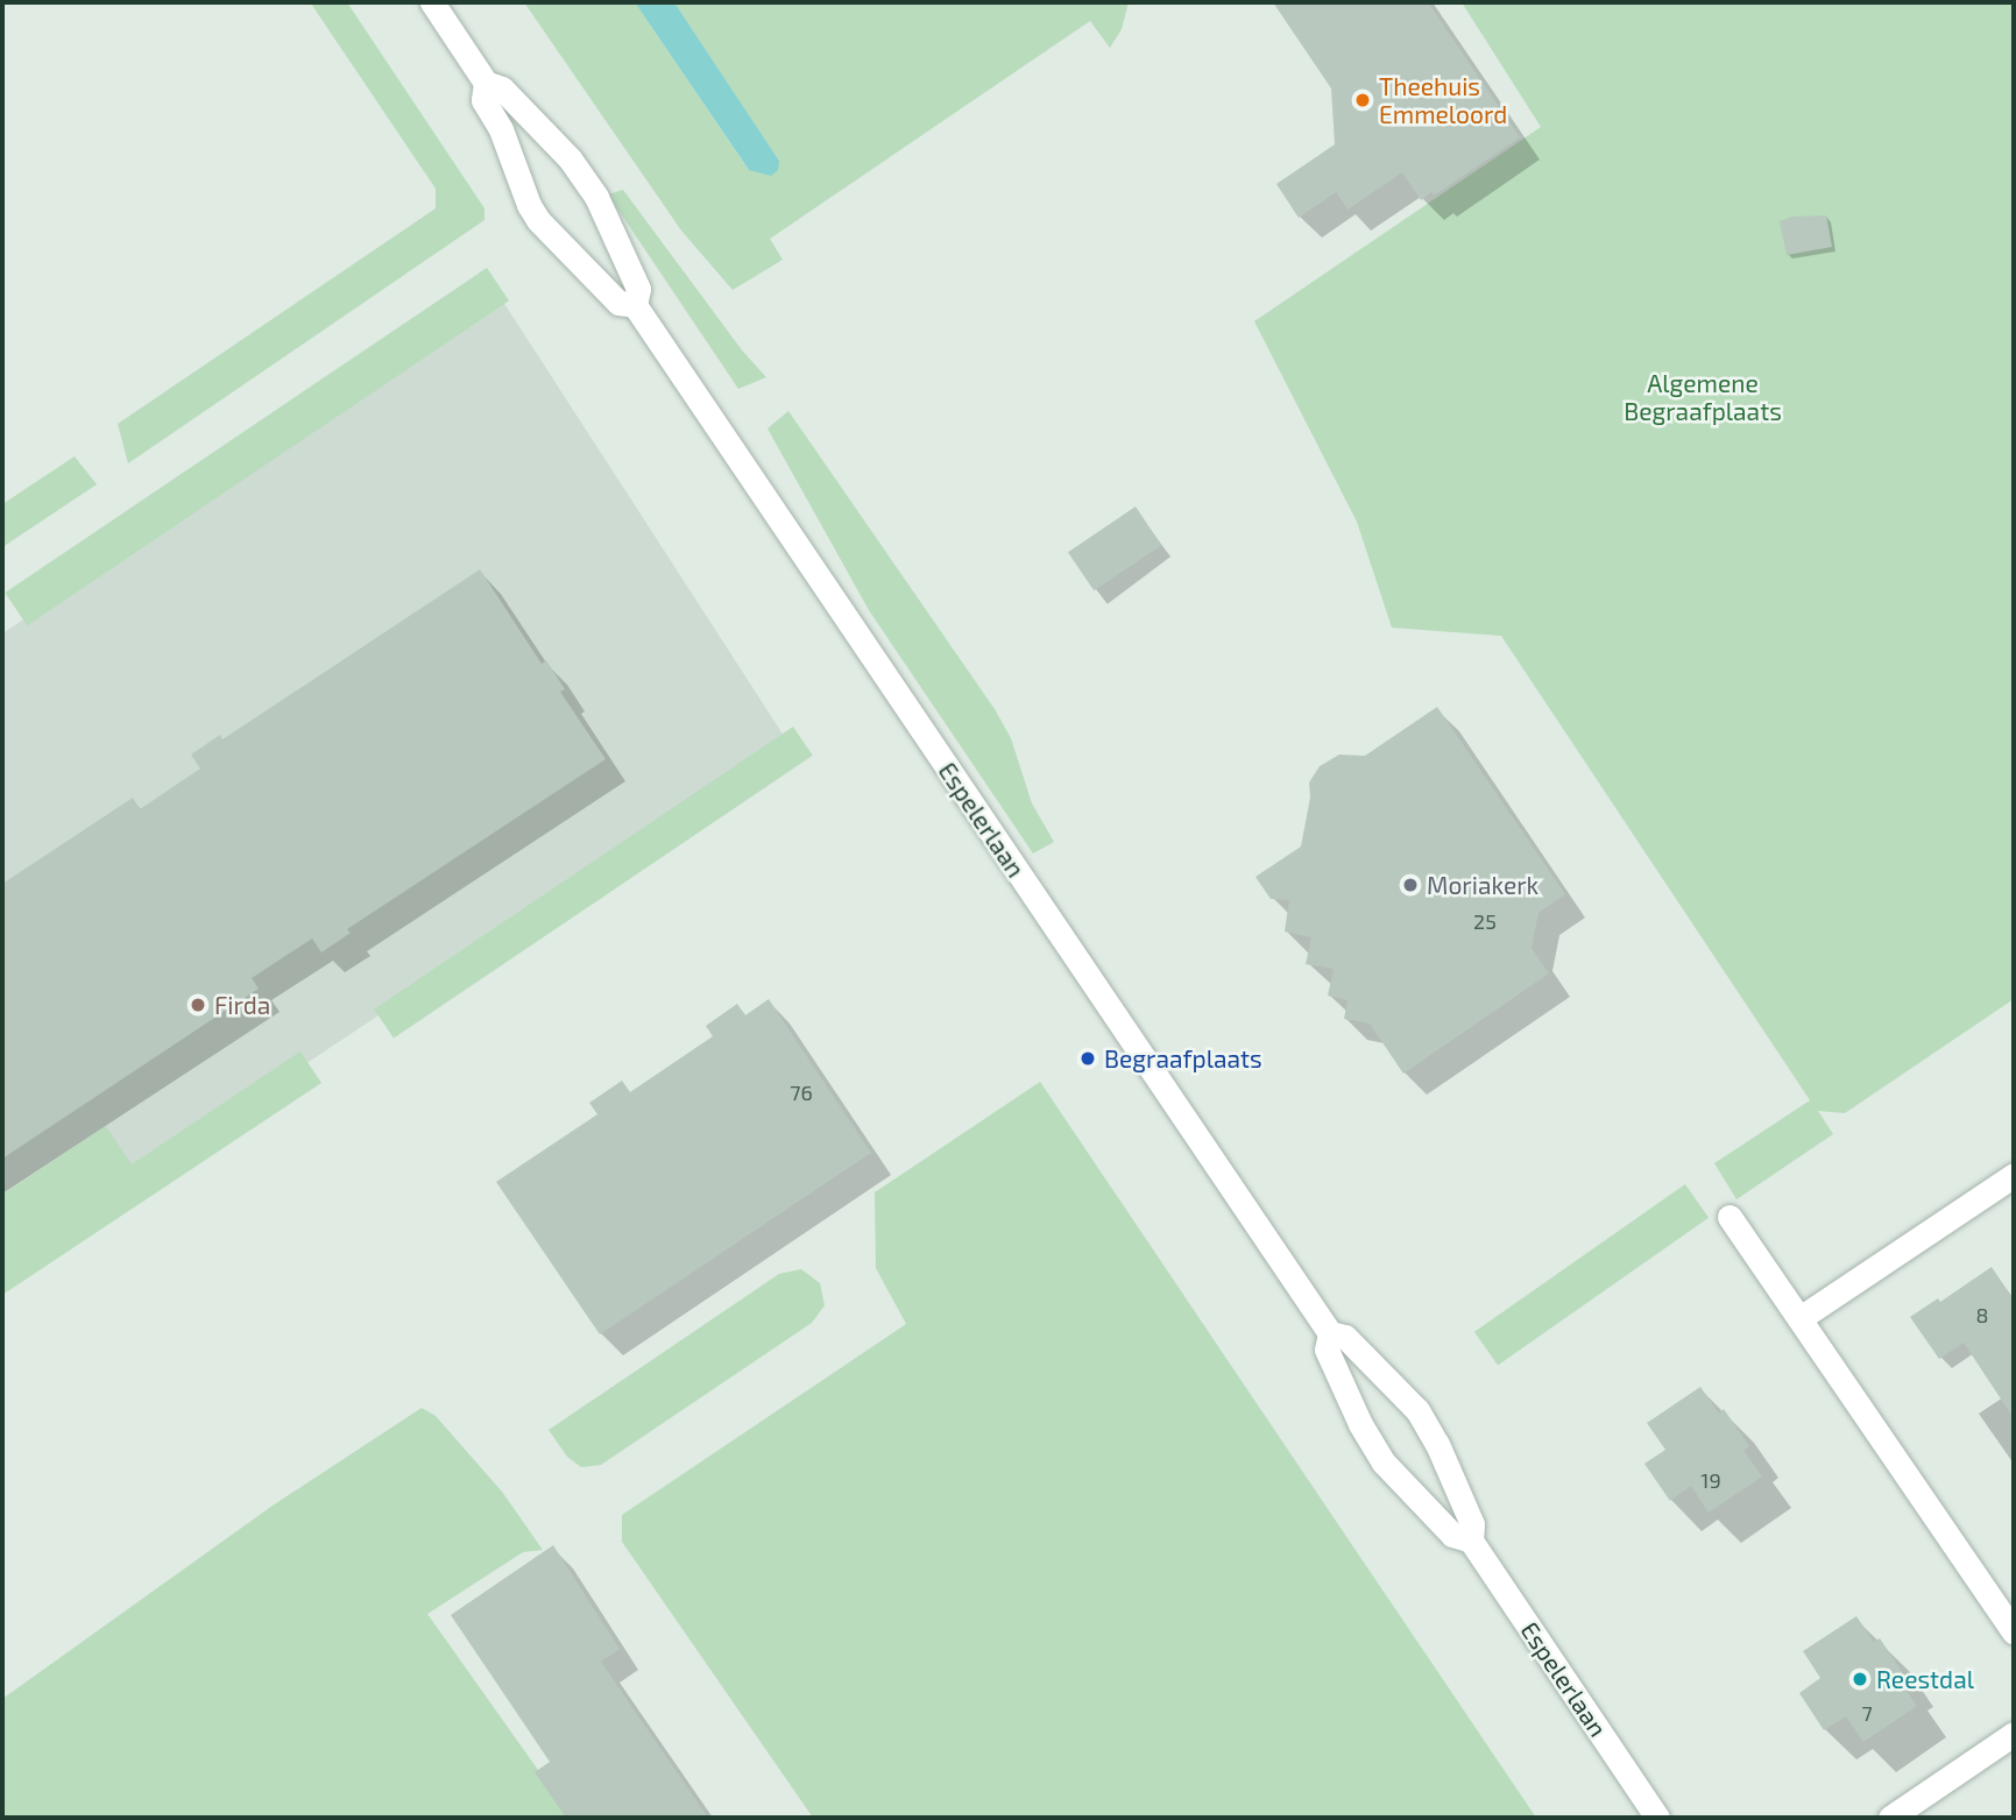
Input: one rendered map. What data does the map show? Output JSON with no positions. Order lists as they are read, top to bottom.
{
  "streets": {
    "main road": ["Espelerlaan"]
  },
  "parks": ["Algemene Begraafplaats"],
  "places": [
    "Theehuis Emmeloord",
    "Moriakerk",
    "Firda",
    "Begraafplaats",
    "Reestdal"
  ],
  "house_numbers": [
    "25",
    "76",
    "8",
    "19",
    "7"
  ]
}
